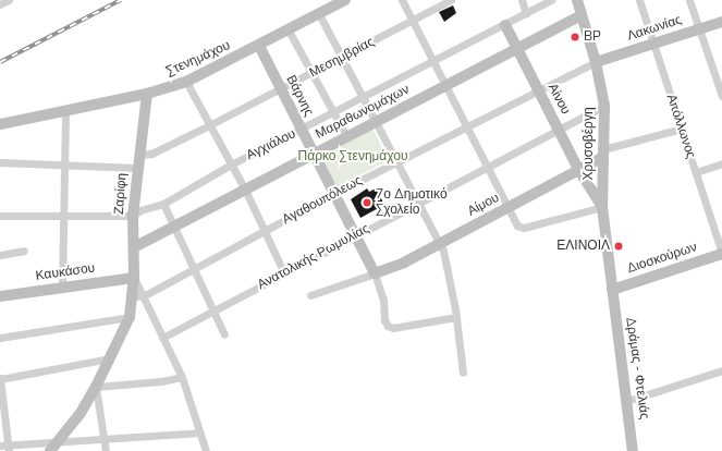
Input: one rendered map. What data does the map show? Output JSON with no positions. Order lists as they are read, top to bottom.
{
  "streets": {
    "street": [
      "Λακωνίας",
      "Μεσημβρίας",
      "Στενημάχου",
      "Βάρνης",
      "Αίνου",
      "Μαραθωνομάχων",
      "Απόλλωνος",
      "Χρυσοβέργη",
      "Αγχιάλου",
      "Ζαρίφη",
      "Αγαθουπόλεως",
      "Αίμου",
      "Ανατολικής Ρωμυλίας",
      "Διοσκούρων",
      "Καυκάσου",
      "Δράμας - Φτελιάς"
    ]
  },
  "crossings": [
    ["Λακωνίας", "Απόλλωνος"],
    ["Λακωνίας", "Χρυσοβέργη"],
    ["Λακωνίας", "Αγαθουπόλεως"],
    ["Μεσημβρίας", "Βάρνης"],
    ["Μεσημβρίας", "Ζαρίφη"],
    ["Στενημάχου", "Βάρνης"],
    ["Στενημάχου", "Ζαρίφη"],
    ["Βάρνης", "Μαραθωνομάχων"],
    ["Βάρνης", "Αγχιάλου"],
    ["Βάρνης", "Αγαθουπόλεως"],
    ["Βάρνης", "Αίμου"],
    ["Βάρνης", "Ανατολικής Ρωμυλίας"],
    ["Αίνου", "Μαραθωνομάχων"],
    ["Αίνου", "Χρυσοβέργη"],
    ["Αίνου", "Αγχιάλου"],
    ["Αίνου", "Αγαθουπόλεως"],
    ["Αίνου", "Αίμου"],
    ["Αίνου", "Ανατολικής Ρωμυλίας"],
    ["Μαραθωνομάχων", "Χρυσοβέργη"],
    ["Μαραθωνομάχων", "Ζαρίφη"],
    ["Απόλλωνος", "Διοσκούρων"],
    ["Χρυσοβέργη", "Αγαθουπόλεως"],
    ["Χρυσοβέργη", "Αίμου"],
    ["Χρυσοβέργη", "Ανατολικής Ρωμυλίας"],
    ["Χρυσοβέργη", "Διοσκούρων"],
    ["Χρυσοβέργη", "Δράμας - Φτελιάς"],
    ["Αγχιάλου", "Ζαρίφη"],
    ["Ζαρίφη", "Αγαθουπόλεως"],
    ["Ζαρίφη", "Καυκάσου"],
    ["Διοσκούρων", "Δράμας - Φτελιάς"]
  ],
  "parks": ["Πάρκο Στενημάχου"],
  "places": ["BP", "7ο Δημοτικό Σχολείο", "ΕΛΙΝΟΙΛ"]
}
